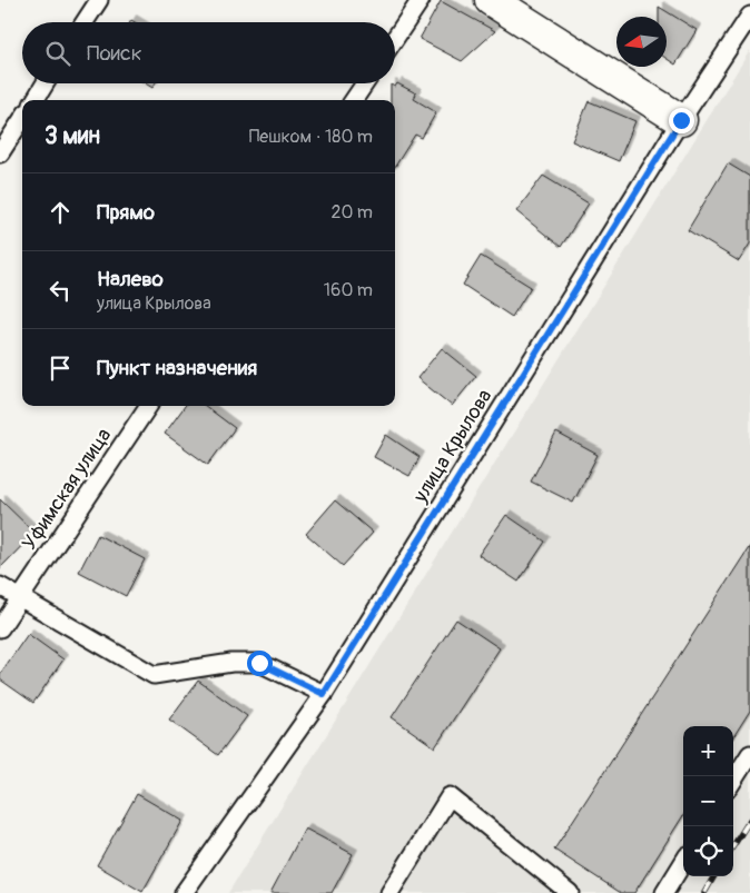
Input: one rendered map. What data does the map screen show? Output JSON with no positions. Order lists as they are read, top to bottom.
{
  "streets": {
    "lane": ["улица Крылова", "Уфимская улица"]
  },
  "north": "left",
  "page": {
    "search": "Поиск",
    "heading": ["3 мин", "Пешком · 180 m"],
    "list": [
      ["Прямо", "20 m"],
      ["Налево", "улица Крылова", "160 m"],
      "Пункт назначения"
    ],
    "map_buttons": ["+", "−"]
  }
}
